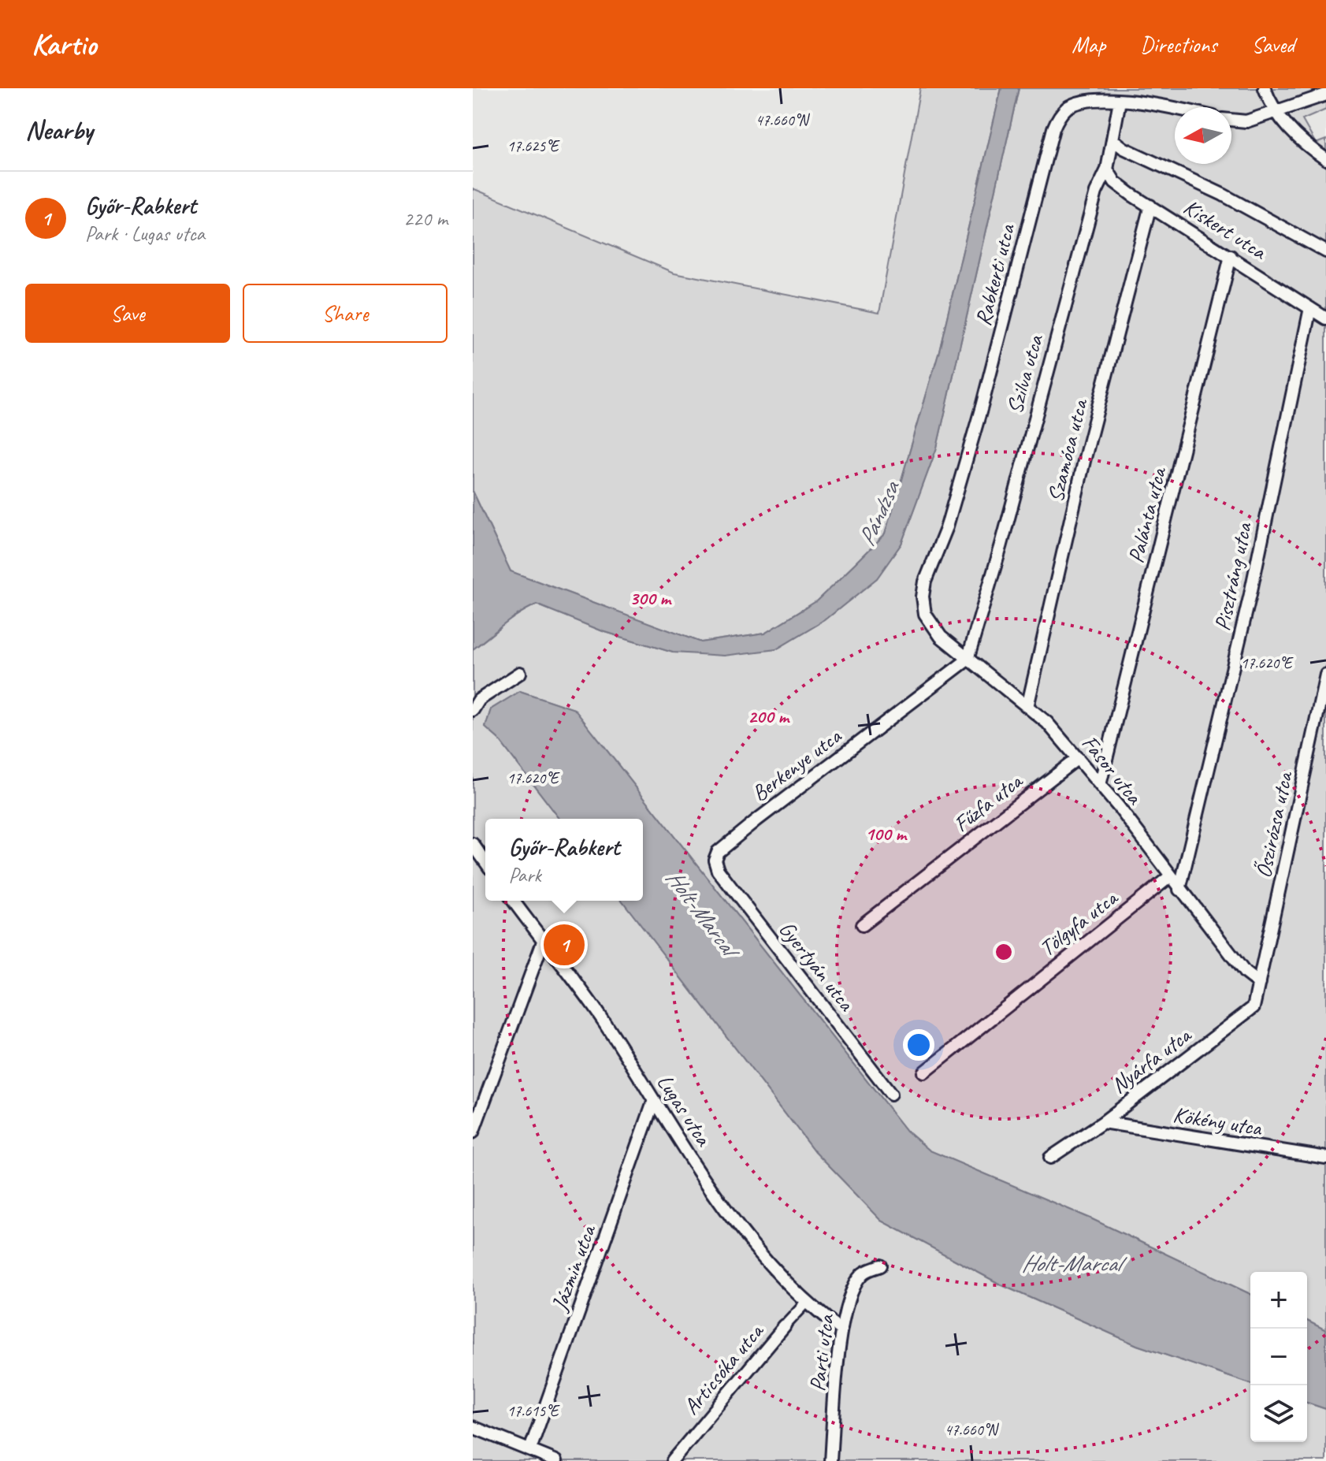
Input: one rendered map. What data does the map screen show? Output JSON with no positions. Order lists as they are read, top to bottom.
{
  "streets": {
    "street": [
      "Kiskert utca",
      "Rabkerti utca",
      "Szilva utca",
      "Szamóca utca",
      "Palánta utca",
      "Pisztráng utca",
      "Berkenye utca",
      "Fasor utca",
      "Fűzfa utca",
      "Őszirózsa utca",
      "Tölgyfa utca",
      "Gyertyán utca",
      "Nyárfa utca",
      "Lugas utca",
      "Kökény utca",
      "Jázmin utca",
      "Parti utca",
      "Articsóka utca"
    ]
  },
  "crossings": [
    ["Kiskert utca", "Szilva utca"],
    ["Kiskert utca", "Szamóca utca"],
    ["Kiskert utca", "Palánta utca"],
    ["Kiskert utca", "Pisztráng utca"],
    ["Rabkerti utca", "Szilva utca"],
    ["Rabkerti utca", "Fasor utca"],
    ["Szilva utca", "Berkenye utca"],
    ["Szilva utca", "Fasor utca"],
    ["Szamóca utca", "Fasor utca"],
    ["Palánta utca", "Fasor utca"],
    ["Pisztráng utca", "Fasor utca"],
    ["Berkenye utca", "Fasor utca"],
    ["Berkenye utca", "Gyertyán utca"],
    ["Fasor utca", "Fűzfa utca"],
    ["Fasor utca", "Őszirózsa utca"],
    ["Fasor utca", "Tölgyfa utca"],
    ["Fasor utca", "Nyárfa utca"],
    ["Őszirózsa utca", "Nyárfa utca"],
    ["Nyárfa utca", "Kökény utca"],
    ["Lugas utca", "Jázmin utca"],
    ["Lugas utca", "Parti utca"],
    ["Lugas utca", "Articsóka utca"]
  ],
  "water": ["Pándzsa", "Holt-Marcal"],
  "north": "left",
  "page": {
    "header": "Kartio",
    "nav": ["Map", "Directions", "Saved"],
    "heading": "Nearby",
    "list": [
      {
        "mark": "1",
        "name": "Győr-Rabkert",
        "note": "Park · Lugas utca",
        "value": "220 m"
      }
    ],
    "buttons": ["Save", "Share"],
    "popup": ["Győr-Rabkert", "Park"],
    "pins": "1",
    "map_buttons": ["+", "−"]
  },
  "coordinates": [
    "47.660°N",
    "17.625°E",
    "17.620°E",
    "17.615°E"
  ],
  "rings": ["300 m", "200 m", "100 m"]
}
